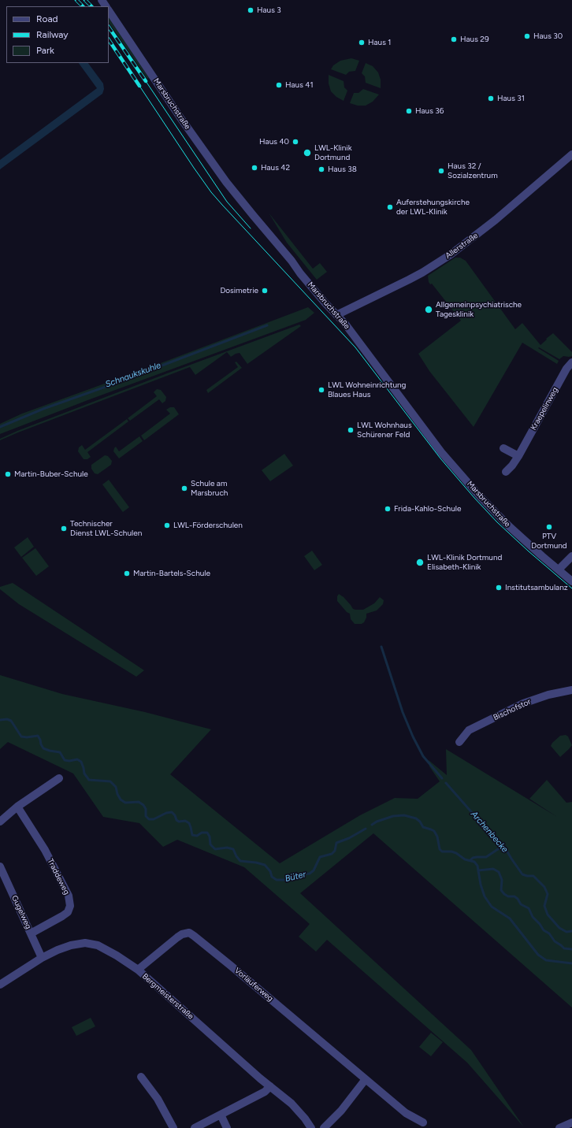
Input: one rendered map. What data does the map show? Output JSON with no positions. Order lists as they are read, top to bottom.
{
  "streets": {
    "street": [
      "Marsbruchstraße",
      "Allerstraße",
      "Kraepelinweg",
      "Bischofstor",
      "Traddeweg",
      "Gugelweg",
      "Vorläuferweg",
      "Bergmeisterstraße"
    ]
  },
  "crossings": [
    ["Marsbruchstraße", "Allerstraße"],
    ["Traddeweg", "Gugelweg"],
    ["Gugelweg", "Bergmeisterstraße"],
    ["Vorläuferweg", "Bergmeisterstraße"]
  ],
  "water": ["Schnaukskuhle", "Archenbecke", "Büter"],
  "places": [
    "Haus 3",
    "Haus 30",
    "Haus 29",
    "Haus 1",
    "Haus 41",
    "Haus 31",
    "Haus 36",
    "Haus 40",
    "LWL-Klinik Dortmund",
    "Haus 42",
    "Haus 38",
    "Haus 32 / Sozialzentrum",
    "Auferstehungskirche der LWL-Klinik",
    "Dosimetrie",
    "Allgemeinpsychiatrische Tagesklinik",
    "LWL Wohneinrichtung Blaues Haus",
    "LWL Wohnhaus Schürener Feld",
    "Martin-Buber-Schule",
    "Schule am Marsbruch",
    "Frida-Kahlo-Schule",
    "LWL-Förderschulen",
    "PTV Dortmund",
    "Technischer Dienst LWL-Schulen",
    "LWL-Klinik Dortmund Elisabeth-Klinik",
    "Martin-Bartels-Schule",
    "Institutsambulanz"
  ],
  "legend": ["Road", "Railway", "Park"]
}
